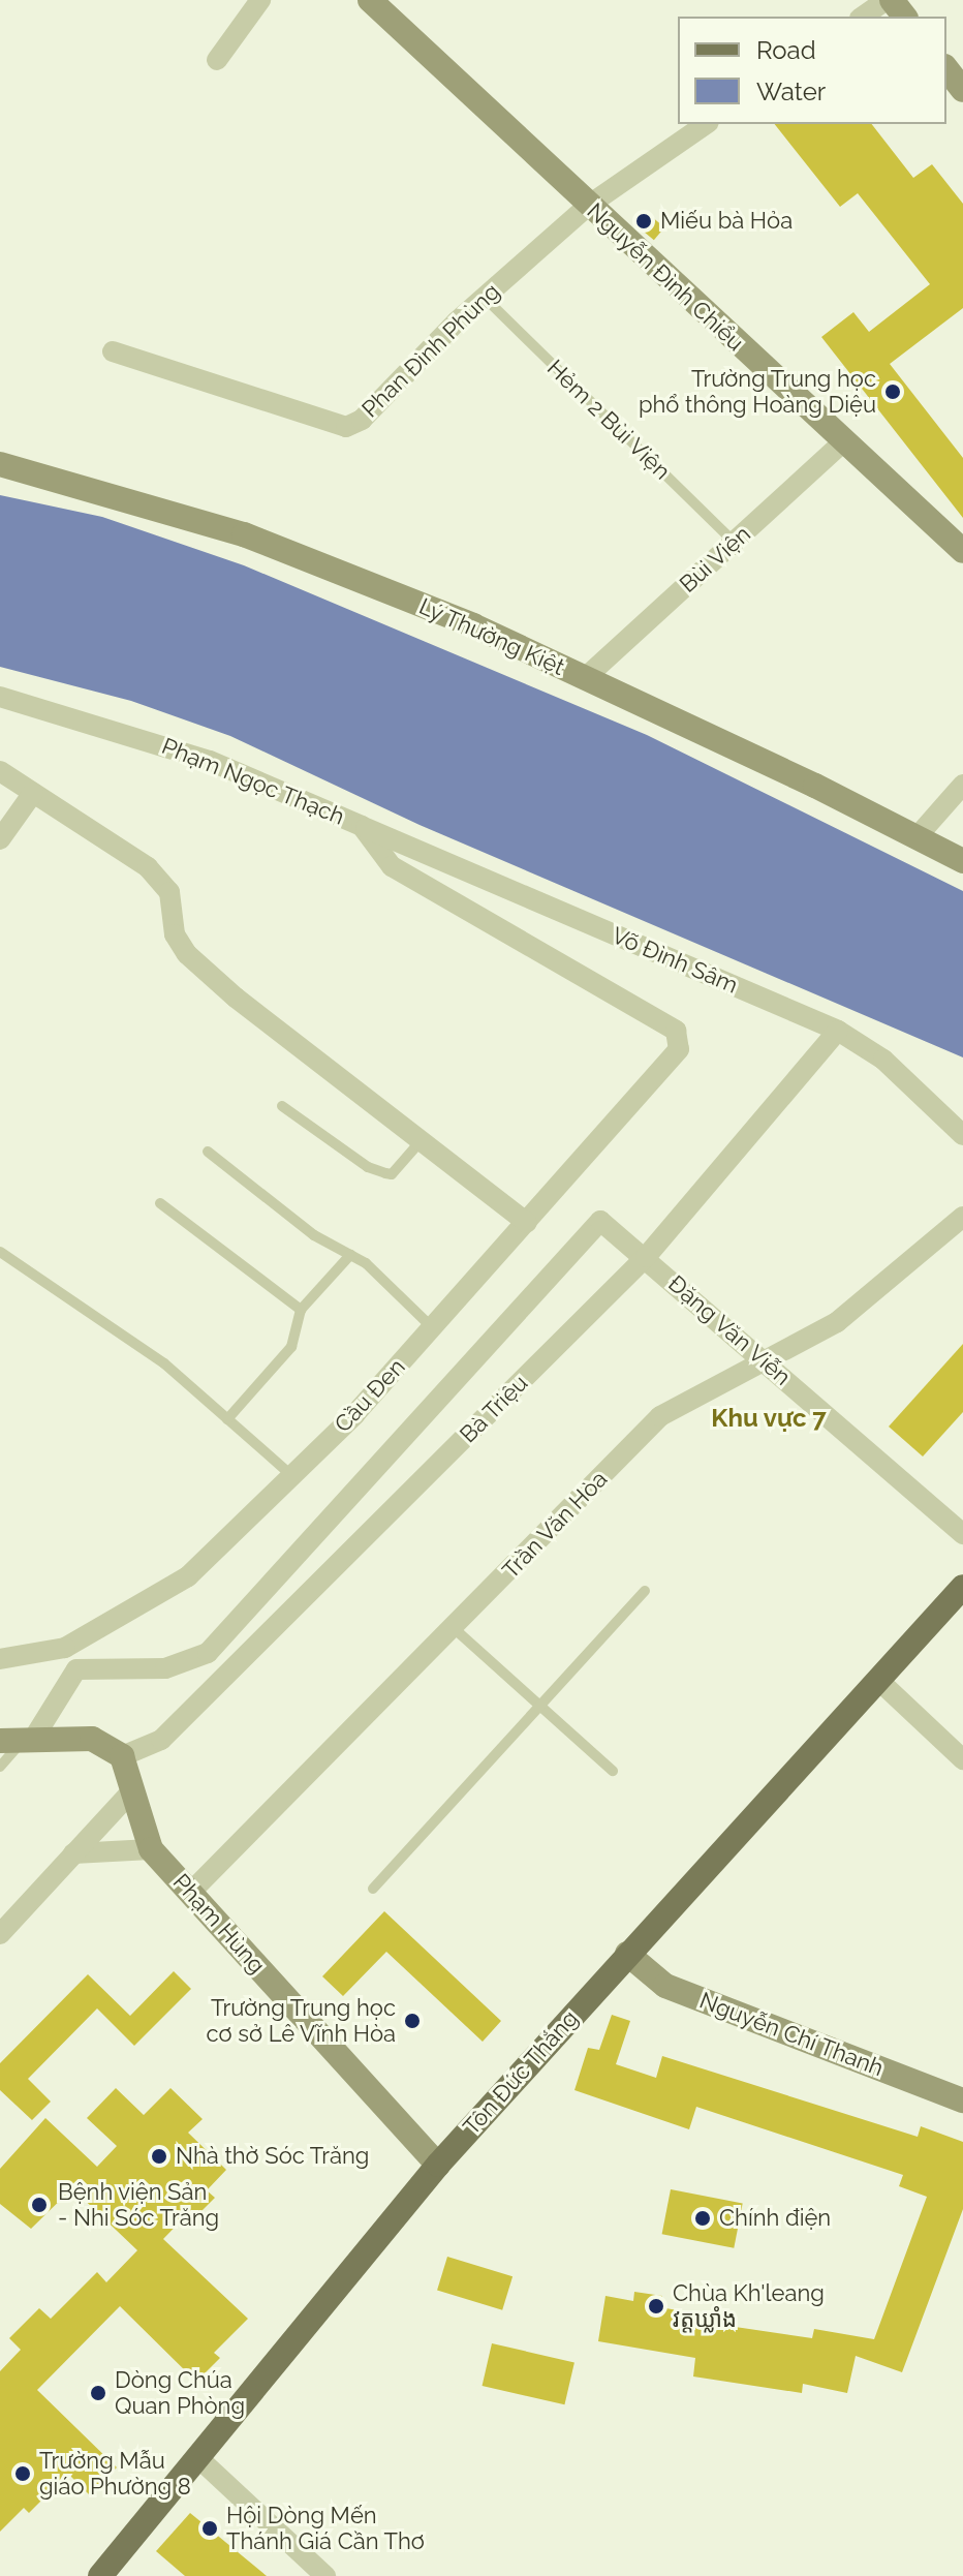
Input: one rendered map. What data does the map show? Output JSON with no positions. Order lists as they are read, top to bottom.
{
  "streets": {
    "main road": ["Tôn Đức Thắng"],
    "street": [
      "Nguyễn Đình Chiểu",
      "Phan Đình Phùng",
      "Bùi Viện",
      "Lý Thường Kiệt",
      "Phạm Ngọc Thạch",
      "Võ Đình Sâm",
      "Đặng Văn Viễn",
      "Cầu Đen",
      "Bà Triệu",
      "Trần Văn Hòa",
      "Phạm Hùng",
      "Nguyễn Chí Thanh"
    ],
    "lane": ["Hẻm 2 Bùi Viện"]
  },
  "crossings": [
    ["Nguyễn Đình Chiểu", "Phan Đình Phùng"],
    ["Nguyễn Đình Chiểu", "Bùi Viện"],
    ["Phan Đình Phùng", "Hẻm 2 Bùi Viện"],
    ["Hẻm 2 Bùi Viện", "Bùi Viện"],
    ["Bùi Viện", "Lý Thường Kiệt"],
    ["Phạm Ngọc Thạch", "Võ Đình Sâm"],
    ["Phạm Ngọc Thạch", "Cầu Đen"],
    ["Võ Đình Sâm", "Bà Triệu"],
    ["Đặng Văn Viễn", "Bà Triệu"],
    ["Đặng Văn Viễn", "Trần Văn Hòa"],
    ["Bà Triệu", "Phạm Hùng"],
    ["Trần Văn Hòa", "Phạm Hùng"],
    ["Phạm Hùng", "Tôn Đức Thắng"],
    ["Nguyễn Chí Thanh", "Tôn Đức Thắng"]
  ],
  "districts": ["Khu vực 7"],
  "places": [
    "Miếu bà Hỏa",
    "Trường Trung học phổ thông Hoàng Diệu",
    "Trường Trung học cơ sở Lê Vĩnh Hòa",
    "Nhà thờ Sóc Trăng",
    "Bệnh viện Sản - Nhi Sóc Trăng",
    "Chính điện",
    "Chùa Kh'leang វត្តឃ្លាំង",
    "Dòng Chúa Quan Phòng",
    "Trường Mẫu giáo Phường 8",
    "Hội Dòng Mến Thánh Giá Cần Thơ"
  ],
  "legend": ["Road", "Water"]
}
